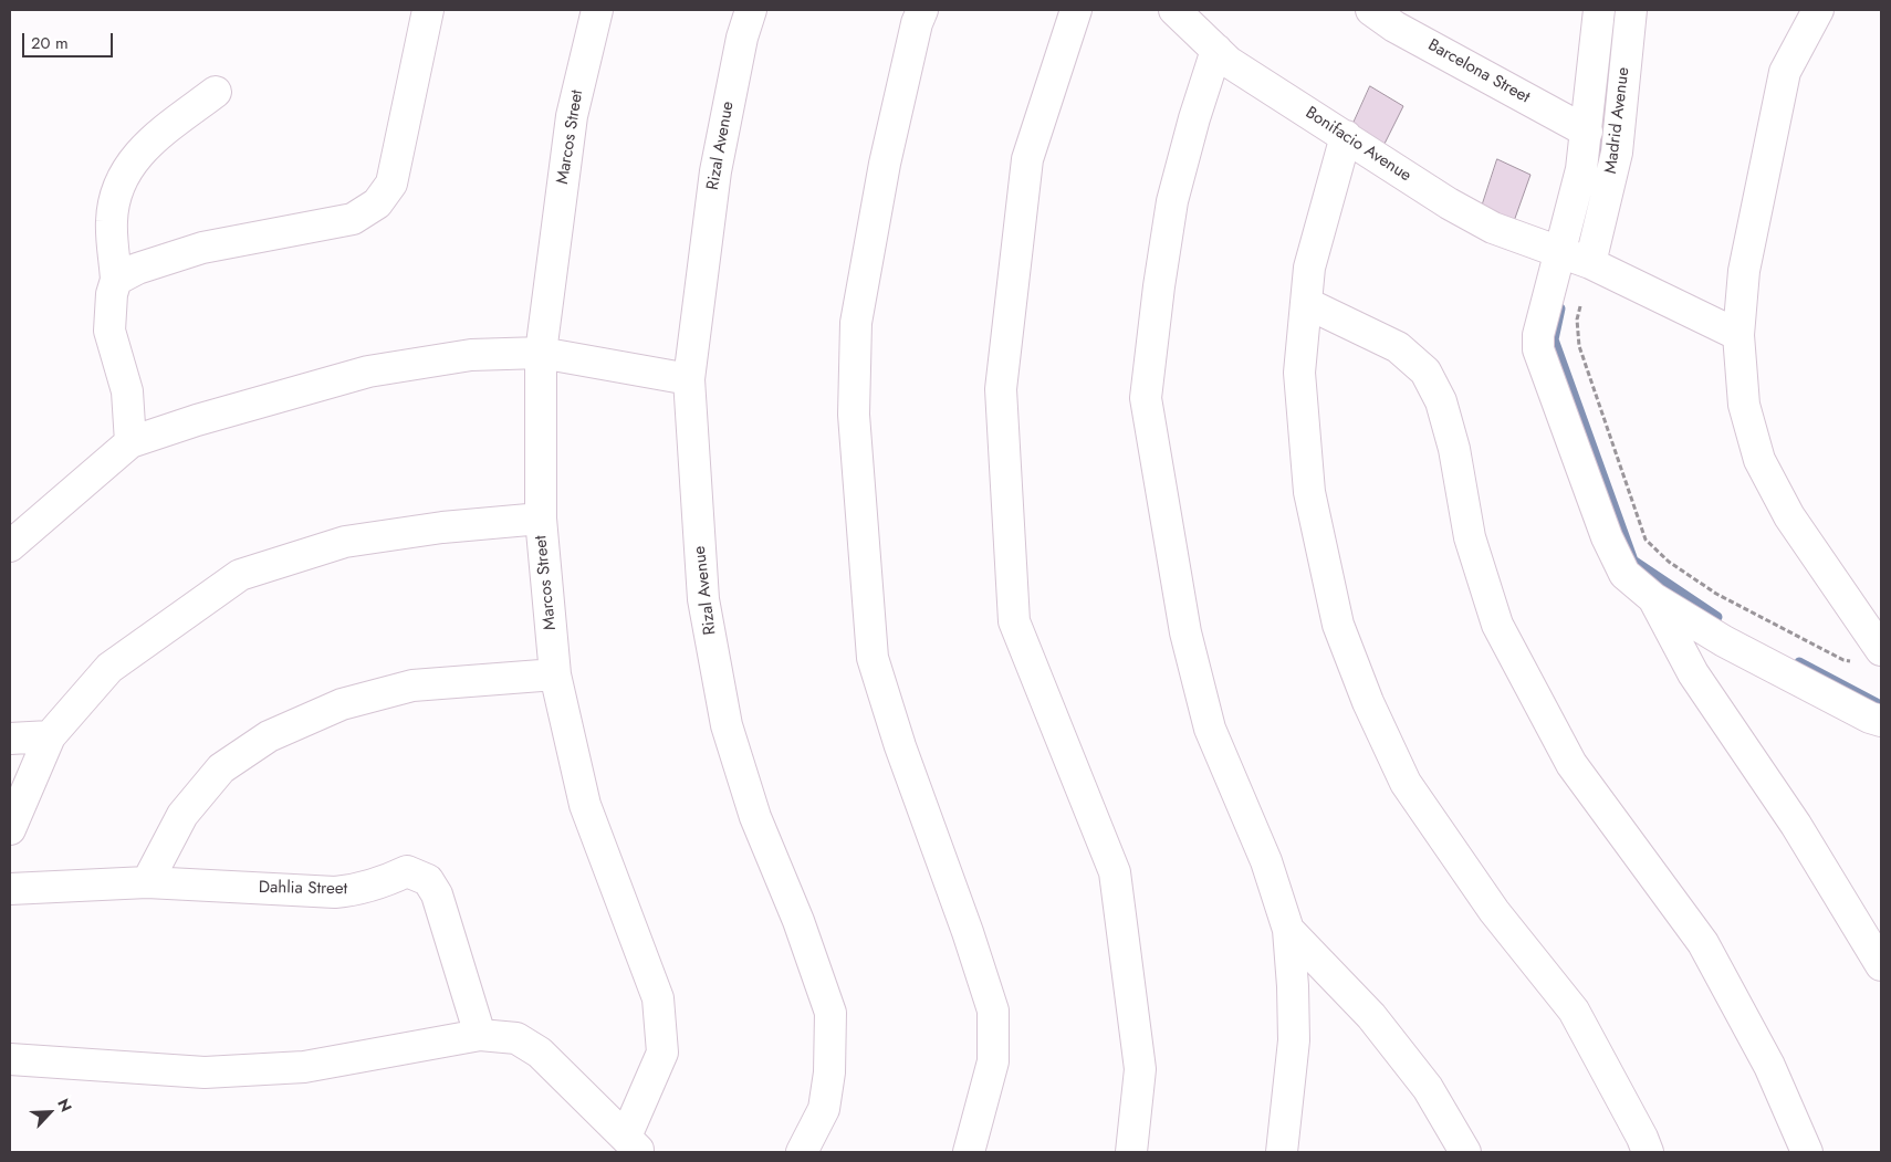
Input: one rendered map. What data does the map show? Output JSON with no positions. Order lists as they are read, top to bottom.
{
  "streets": {
    "street": [
      "Barcelona Street",
      "Madrid Avenue",
      "Marcos Street",
      "Bonifacio Avenue",
      "Rizal Avenue",
      "Dahlia Street"
    ]
  },
  "crossings": [
    ["Barcelona Street", "Madrid Avenue"],
    ["Madrid Avenue", "Bonifacio Avenue"]
  ],
  "scale_bar": "20 m",
  "north": "top right"
}
